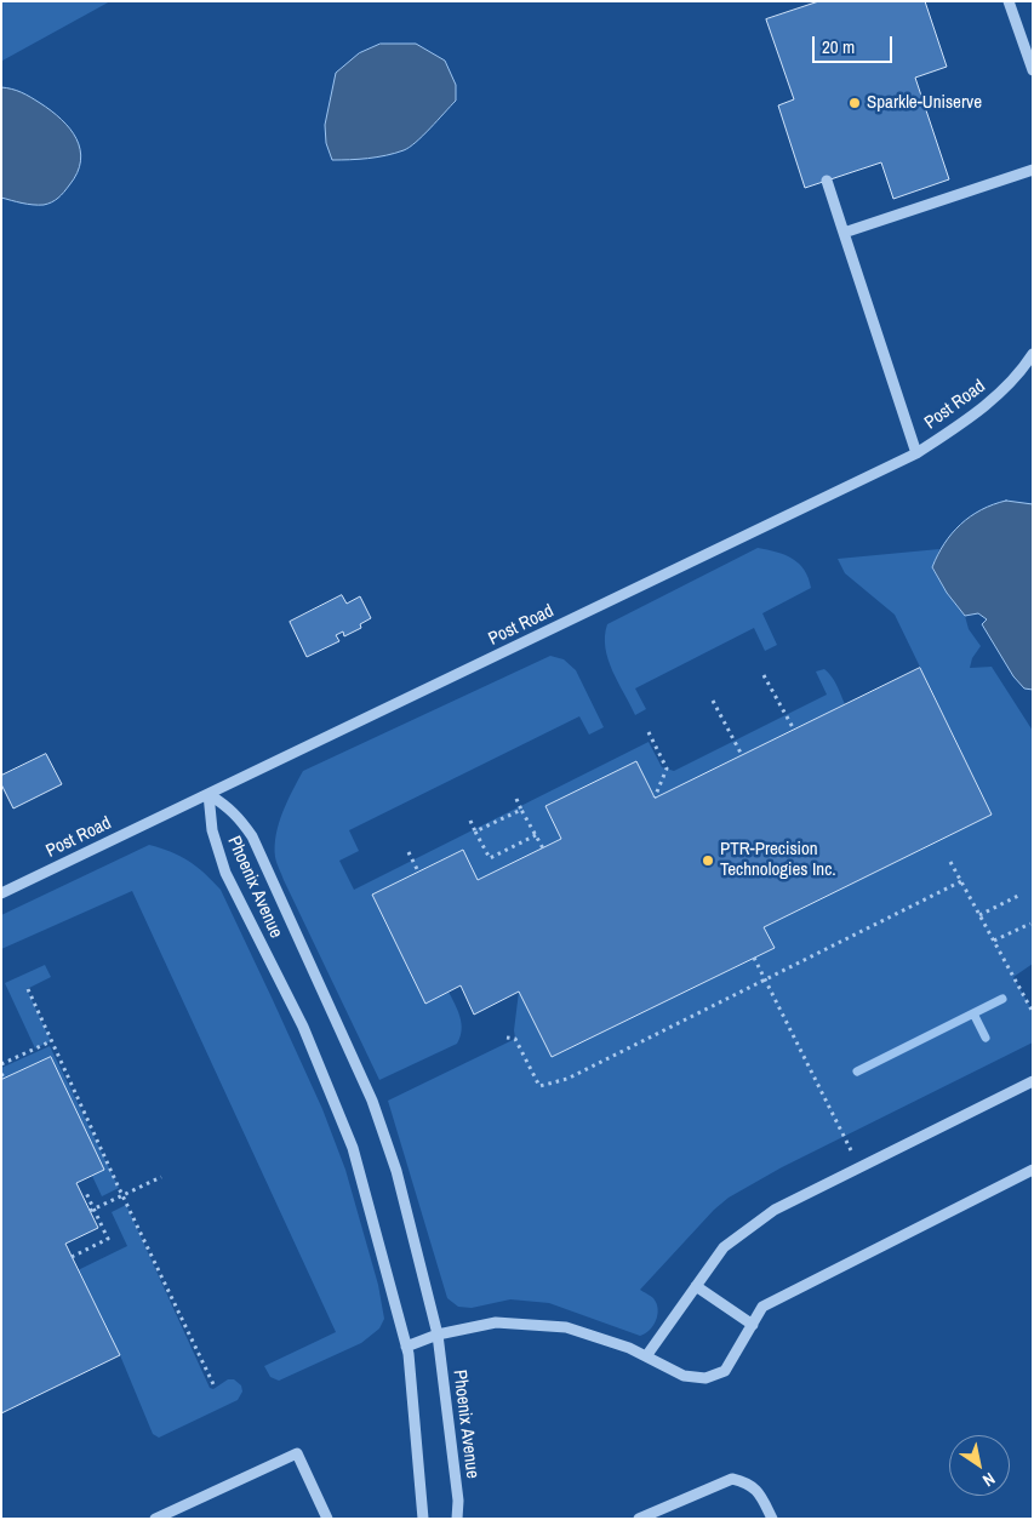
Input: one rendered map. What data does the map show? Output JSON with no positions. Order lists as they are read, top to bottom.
{
  "streets": {
    "street": ["Post Road", "Phoenix Avenue"]
  },
  "crossings": [
    ["Post Road", "Phoenix Avenue"]
  ],
  "places": ["Sparkle-Uniserve", "PTR-Precision Technologies Inc."],
  "scale_bar": "20 m",
  "north": "bottom right"
}
